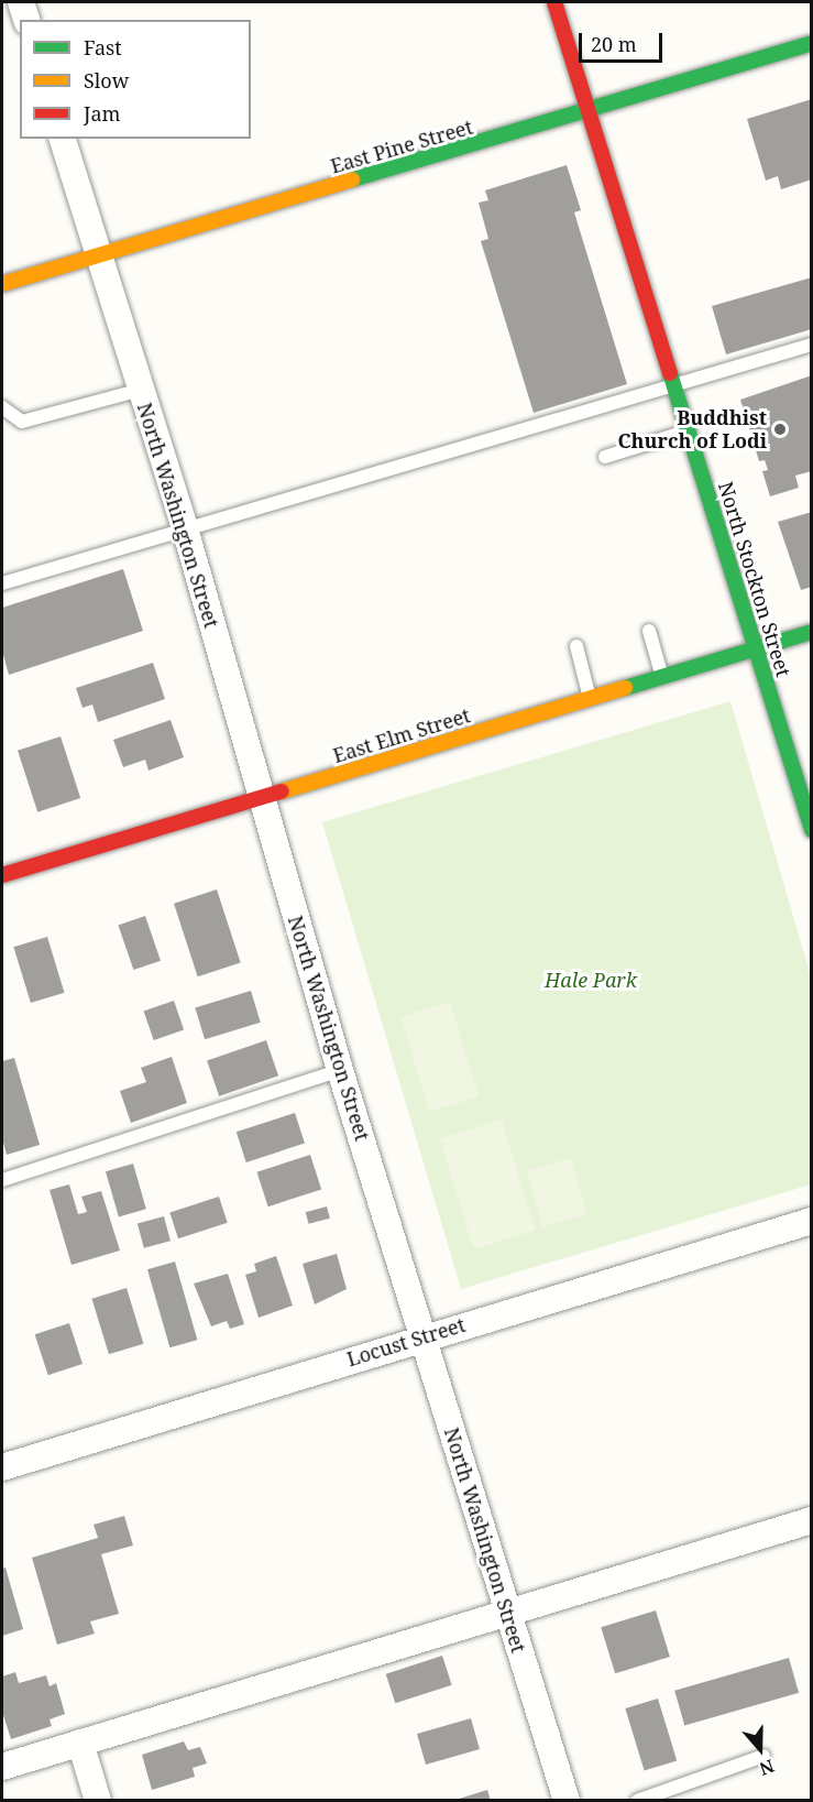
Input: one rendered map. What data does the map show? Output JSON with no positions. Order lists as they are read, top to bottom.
{
  "streets": {
    "street": [
      "East Pine Street",
      "North Washington Street",
      "North Stockton Street",
      "East Elm Street",
      "Locust Street"
    ]
  },
  "crossings": [
    ["East Pine Street", "North Washington Street"],
    ["East Pine Street", "North Stockton Street"],
    ["North Washington Street", "East Elm Street"],
    ["North Washington Street", "Locust Street"],
    ["North Stockton Street", "East Elm Street"]
  ],
  "parks": ["Hale Park"],
  "places": ["Buddhist Church of Lodi"],
  "legend": ["Fast", "Slow", "Jam"],
  "scale_bar": "20 m",
  "north": "bottom"
}
